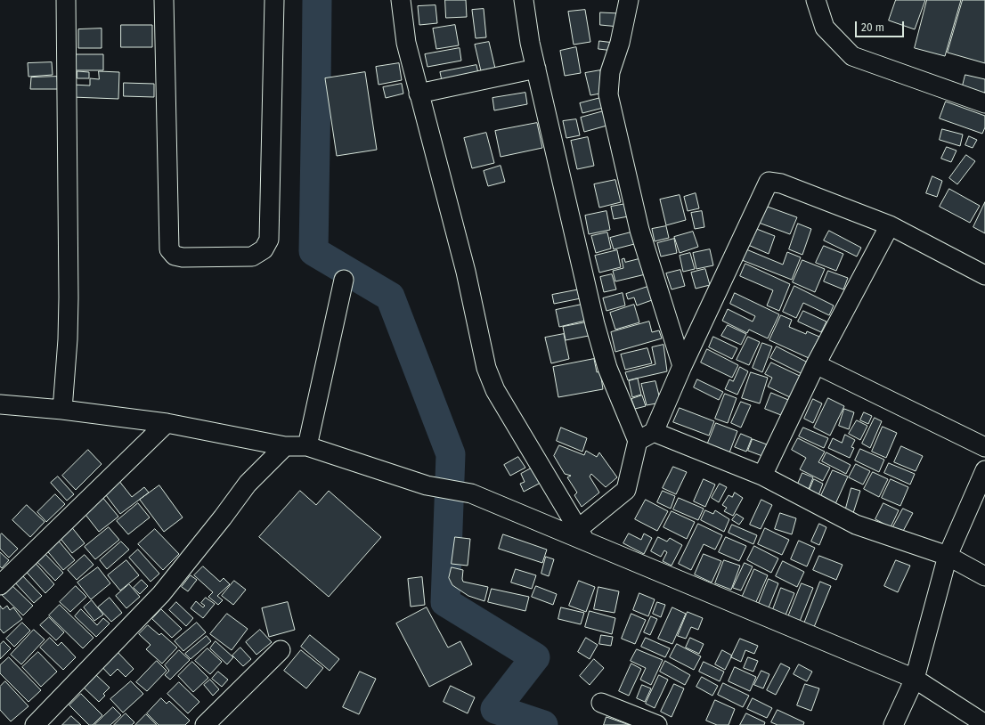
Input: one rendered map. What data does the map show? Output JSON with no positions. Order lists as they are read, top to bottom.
{
  "scale_bar": "20 m"
}
